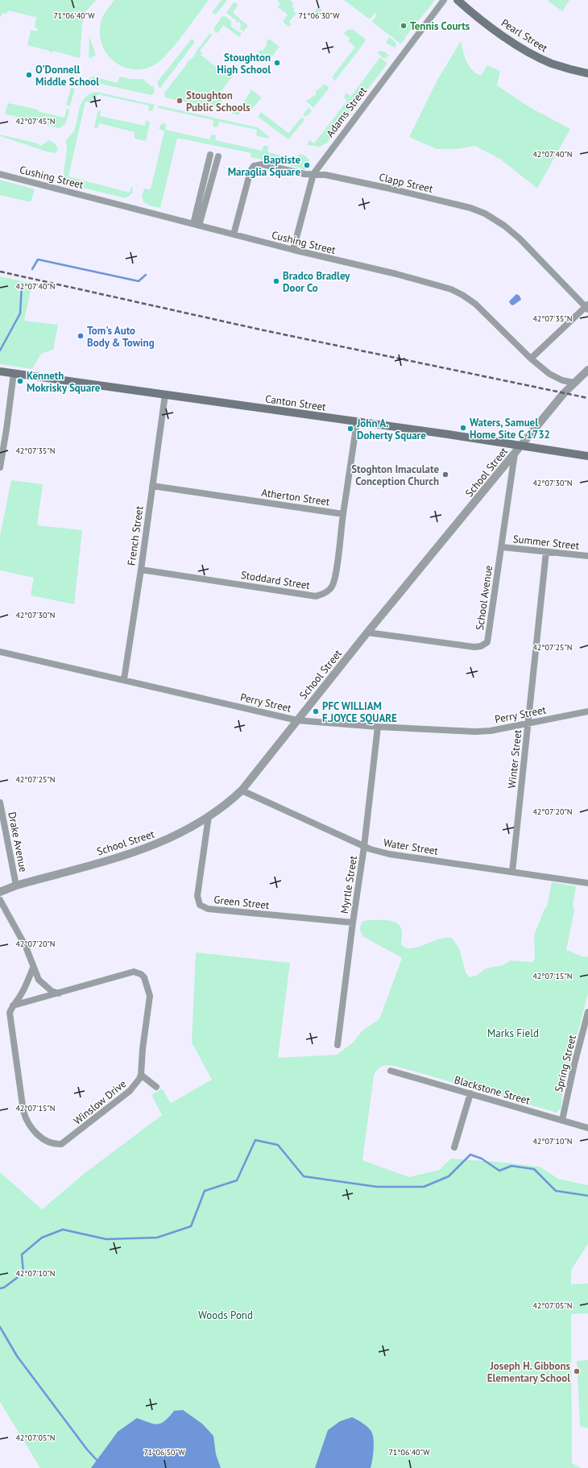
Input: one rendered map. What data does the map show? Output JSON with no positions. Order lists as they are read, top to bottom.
{
  "streets": {
    "main road": ["Pearl Street", "Canton Street"],
    "street": [
      "Adams Street",
      "Cushing Street",
      "Clapp Street",
      "School Street",
      "Atherton Street",
      "French Street",
      "Summer Street",
      "Stoddard Street",
      "School Avenue",
      "Perry Street",
      "Winter Street",
      "Drake Avenue",
      "Water Street",
      "Myrtle Street",
      "Green Street",
      "Spring Street",
      "Blackstone Street",
      "Winslow Drive"
    ]
  },
  "crossings": [
    ["Adams Street", "Cushing Street"],
    ["Adams Street", "Clapp Street"],
    ["Cushing Street", "Clapp Street"],
    ["Cushing Street", "School Street"],
    ["Canton Street", "School Street"],
    ["Canton Street", "Atherton Street"],
    ["Canton Street", "French Street"],
    ["School Street", "School Avenue"],
    ["School Street", "Perry Street"],
    ["School Street", "Drake Avenue"],
    ["School Street", "Water Street"],
    ["School Street", "Green Street"],
    ["Atherton Street", "French Street"],
    ["Atherton Street", "Stoddard Street"],
    ["French Street", "Stoddard Street"],
    ["French Street", "Perry Street"],
    ["Summer Street", "School Avenue"],
    ["Summer Street", "Winter Street"],
    ["Perry Street", "Winter Street"],
    ["Perry Street", "Myrtle Street"],
    ["Winter Street", "Water Street"],
    ["Water Street", "Myrtle Street"],
    ["Myrtle Street", "Green Street"],
    ["Spring Street", "Blackstone Street"]
  ],
  "parks": ["Marks Field", "Woods Pond"],
  "places": [
    "Tennis Courts",
    "Stoughton High School",
    "O'Donnell Middle School",
    "Stoughton Public Schools",
    "Baptiste Maraglia Square",
    "Bradco Bradley Door Co",
    "Tom's Auto Body & Towing",
    "Kenneth Mokrisky Square",
    "Waters, Samuel Home Site C 1732",
    "John A. Doherty Square",
    "Stoghton Imaculate Conception Church",
    "PFC WILLIAM F.JOYCE SQUARE",
    "Joseph H. Gibbons Elementary School"
  ],
  "coordinates": [
    "71°06'40\"W",
    "71°06'30\"W",
    "42°07'45\"N",
    "42°07'40\"N",
    "42°07'35\"N",
    "42°07'30\"N",
    "42°07'25\"N",
    "42°07'20\"N",
    "42°07'15\"N",
    "42°07'10\"N",
    "42°07'05\"N",
    "71°06'50\"W"
  ]
}
